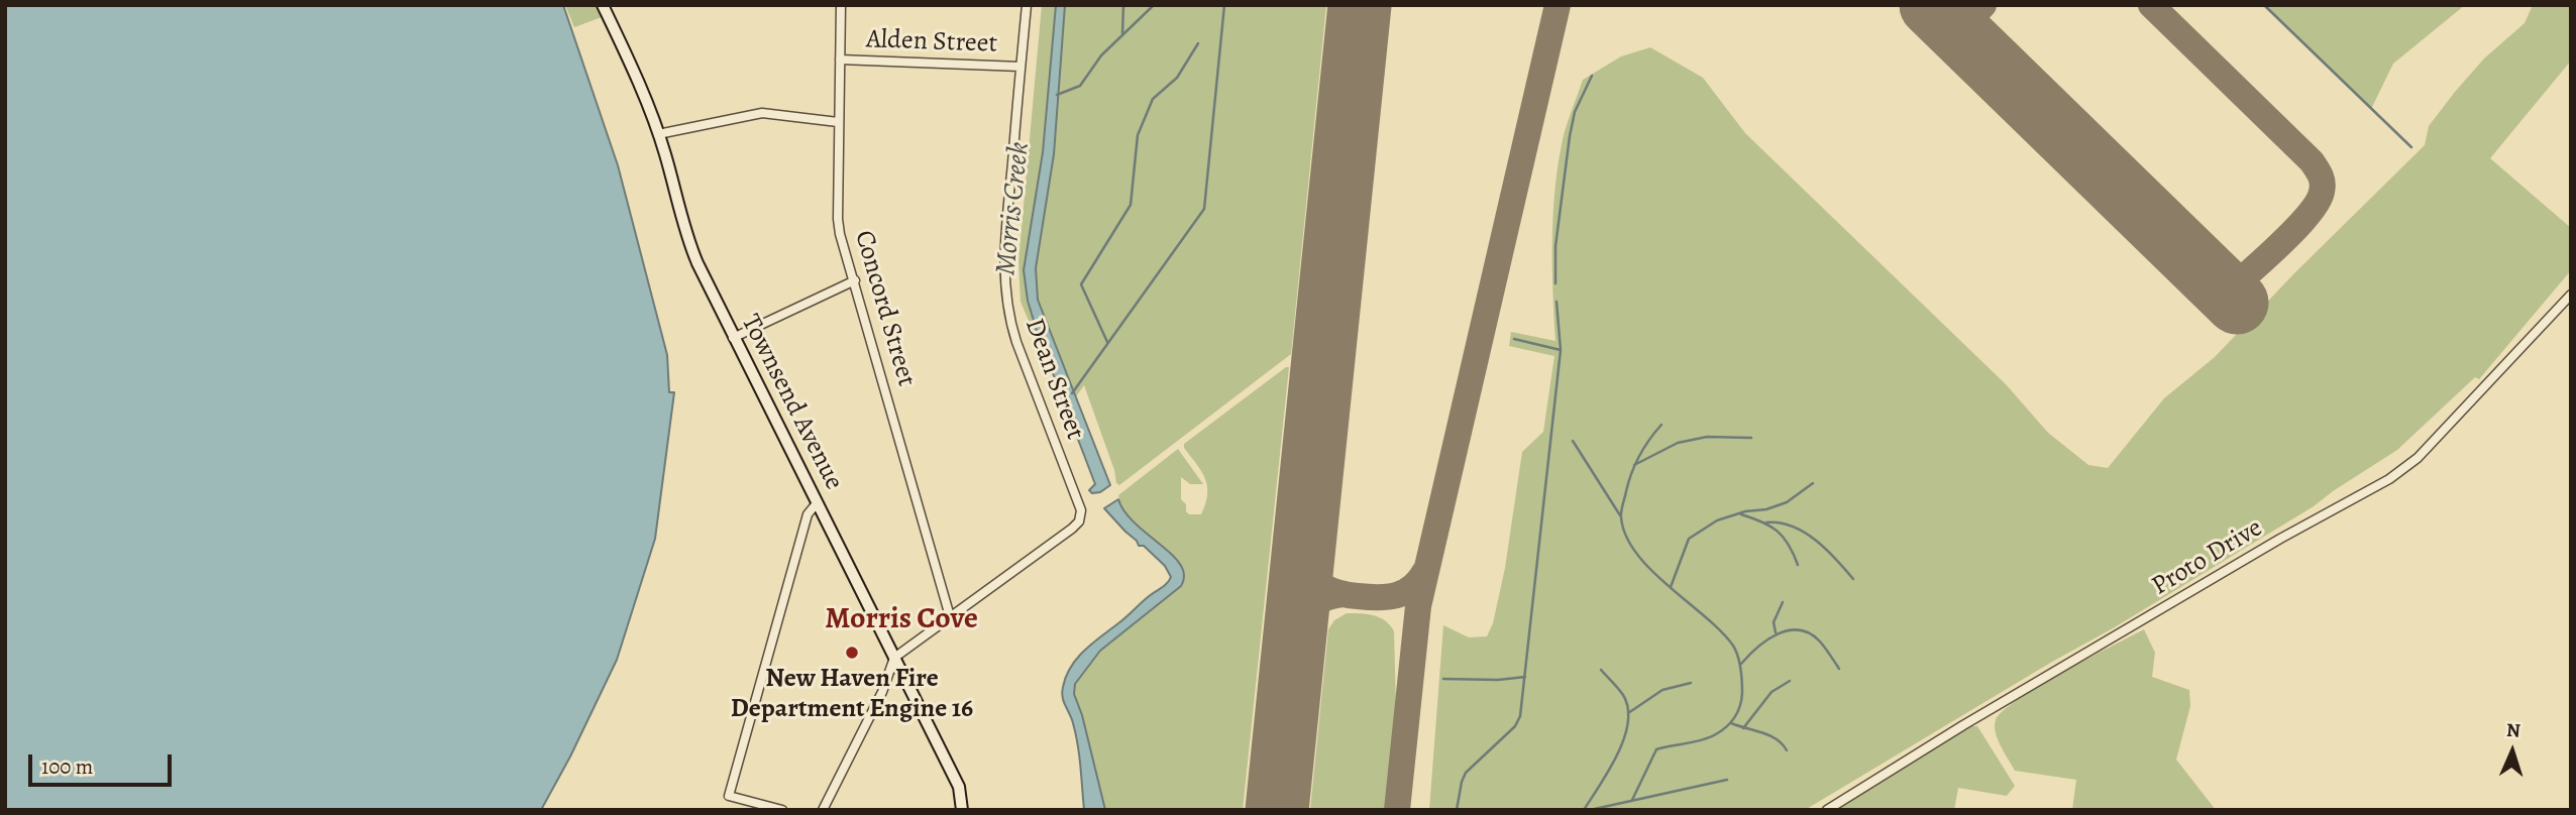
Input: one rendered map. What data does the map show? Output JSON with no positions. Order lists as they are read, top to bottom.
{
  "streets": {
    "main road": ["Townsend Avenue"],
    "street": [
      "Alden Street",
      "Concord Street",
      "Dean Street",
      "Proto Drive"
    ]
  },
  "crossings": [
    ["Alden Street", "Concord Street"],
    ["Alden Street", "Dean Street"],
    ["Concord Street", "Dean Street"]
  ],
  "districts": ["Morris Cove"],
  "water": ["Morris Creek"],
  "places": ["New Haven Fire Department Engine 16"],
  "scale_bar": "100 m",
  "north": "top"
}
